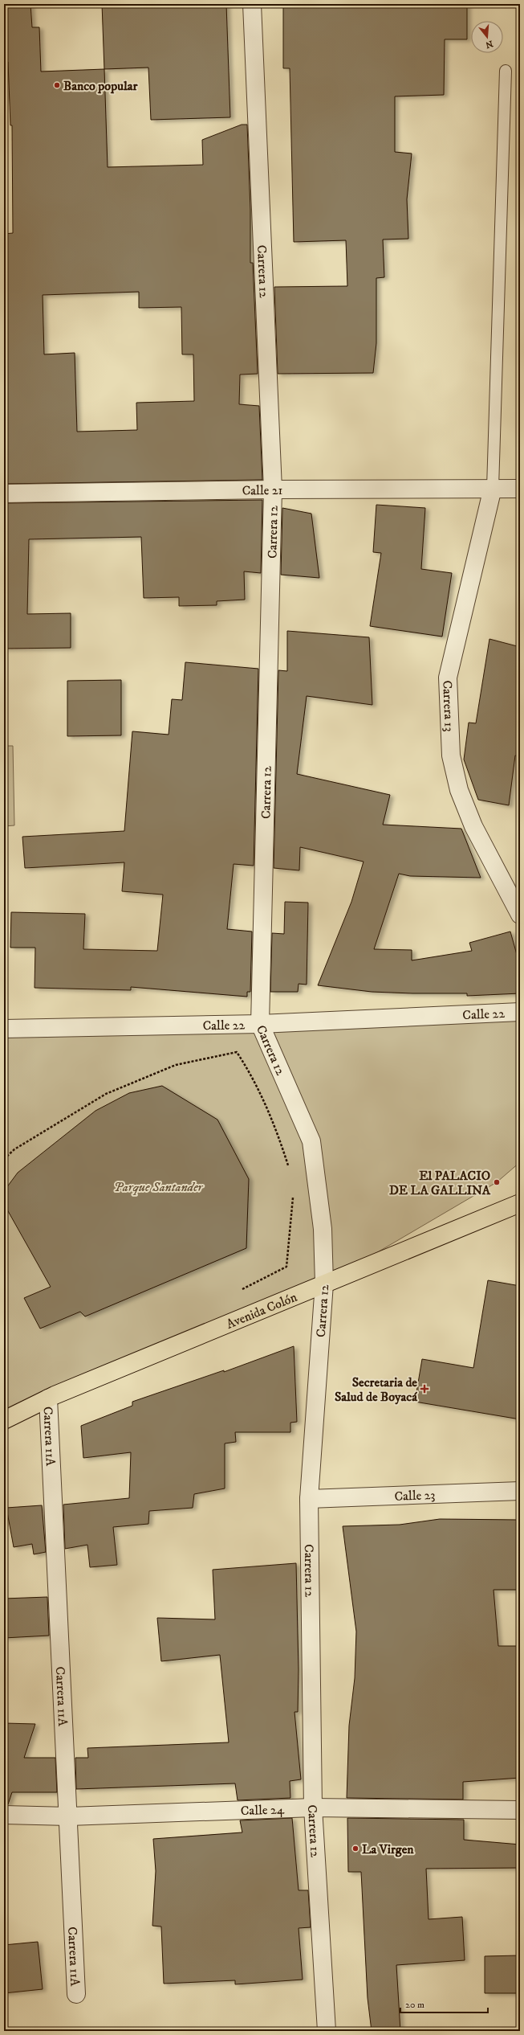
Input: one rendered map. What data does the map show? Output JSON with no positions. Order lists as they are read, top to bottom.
{
  "streets": {
    "main road": ["Avenida Colón"],
    "street": [
      "Carrera 12",
      "Calle 21",
      "Carrera 13",
      "Calle 22",
      "Carrera 11A",
      "Calle 23",
      "Calle 24"
    ]
  },
  "crossings": [
    ["Carrera 12", "Calle 21"],
    ["Carrera 12", "Calle 22"],
    ["Carrera 12", "Avenida Colón"],
    ["Carrera 12", "Calle 23"],
    ["Carrera 12", "Calle 24"],
    ["Calle 21", "Carrera 13"],
    ["Avenida Colón", "Carrera 11A"],
    ["Carrera 11A", "Calle 24"]
  ],
  "parks": ["Parque Santander"],
  "places": {
    "other": ["Banco popular", "El PALACIO DE LA GALLINA", "La Virgen"],
    "health": ["Secretaria de Salud de Boyacá"]
  },
  "scale_bar": "20 m",
  "north": "bottom"
}
